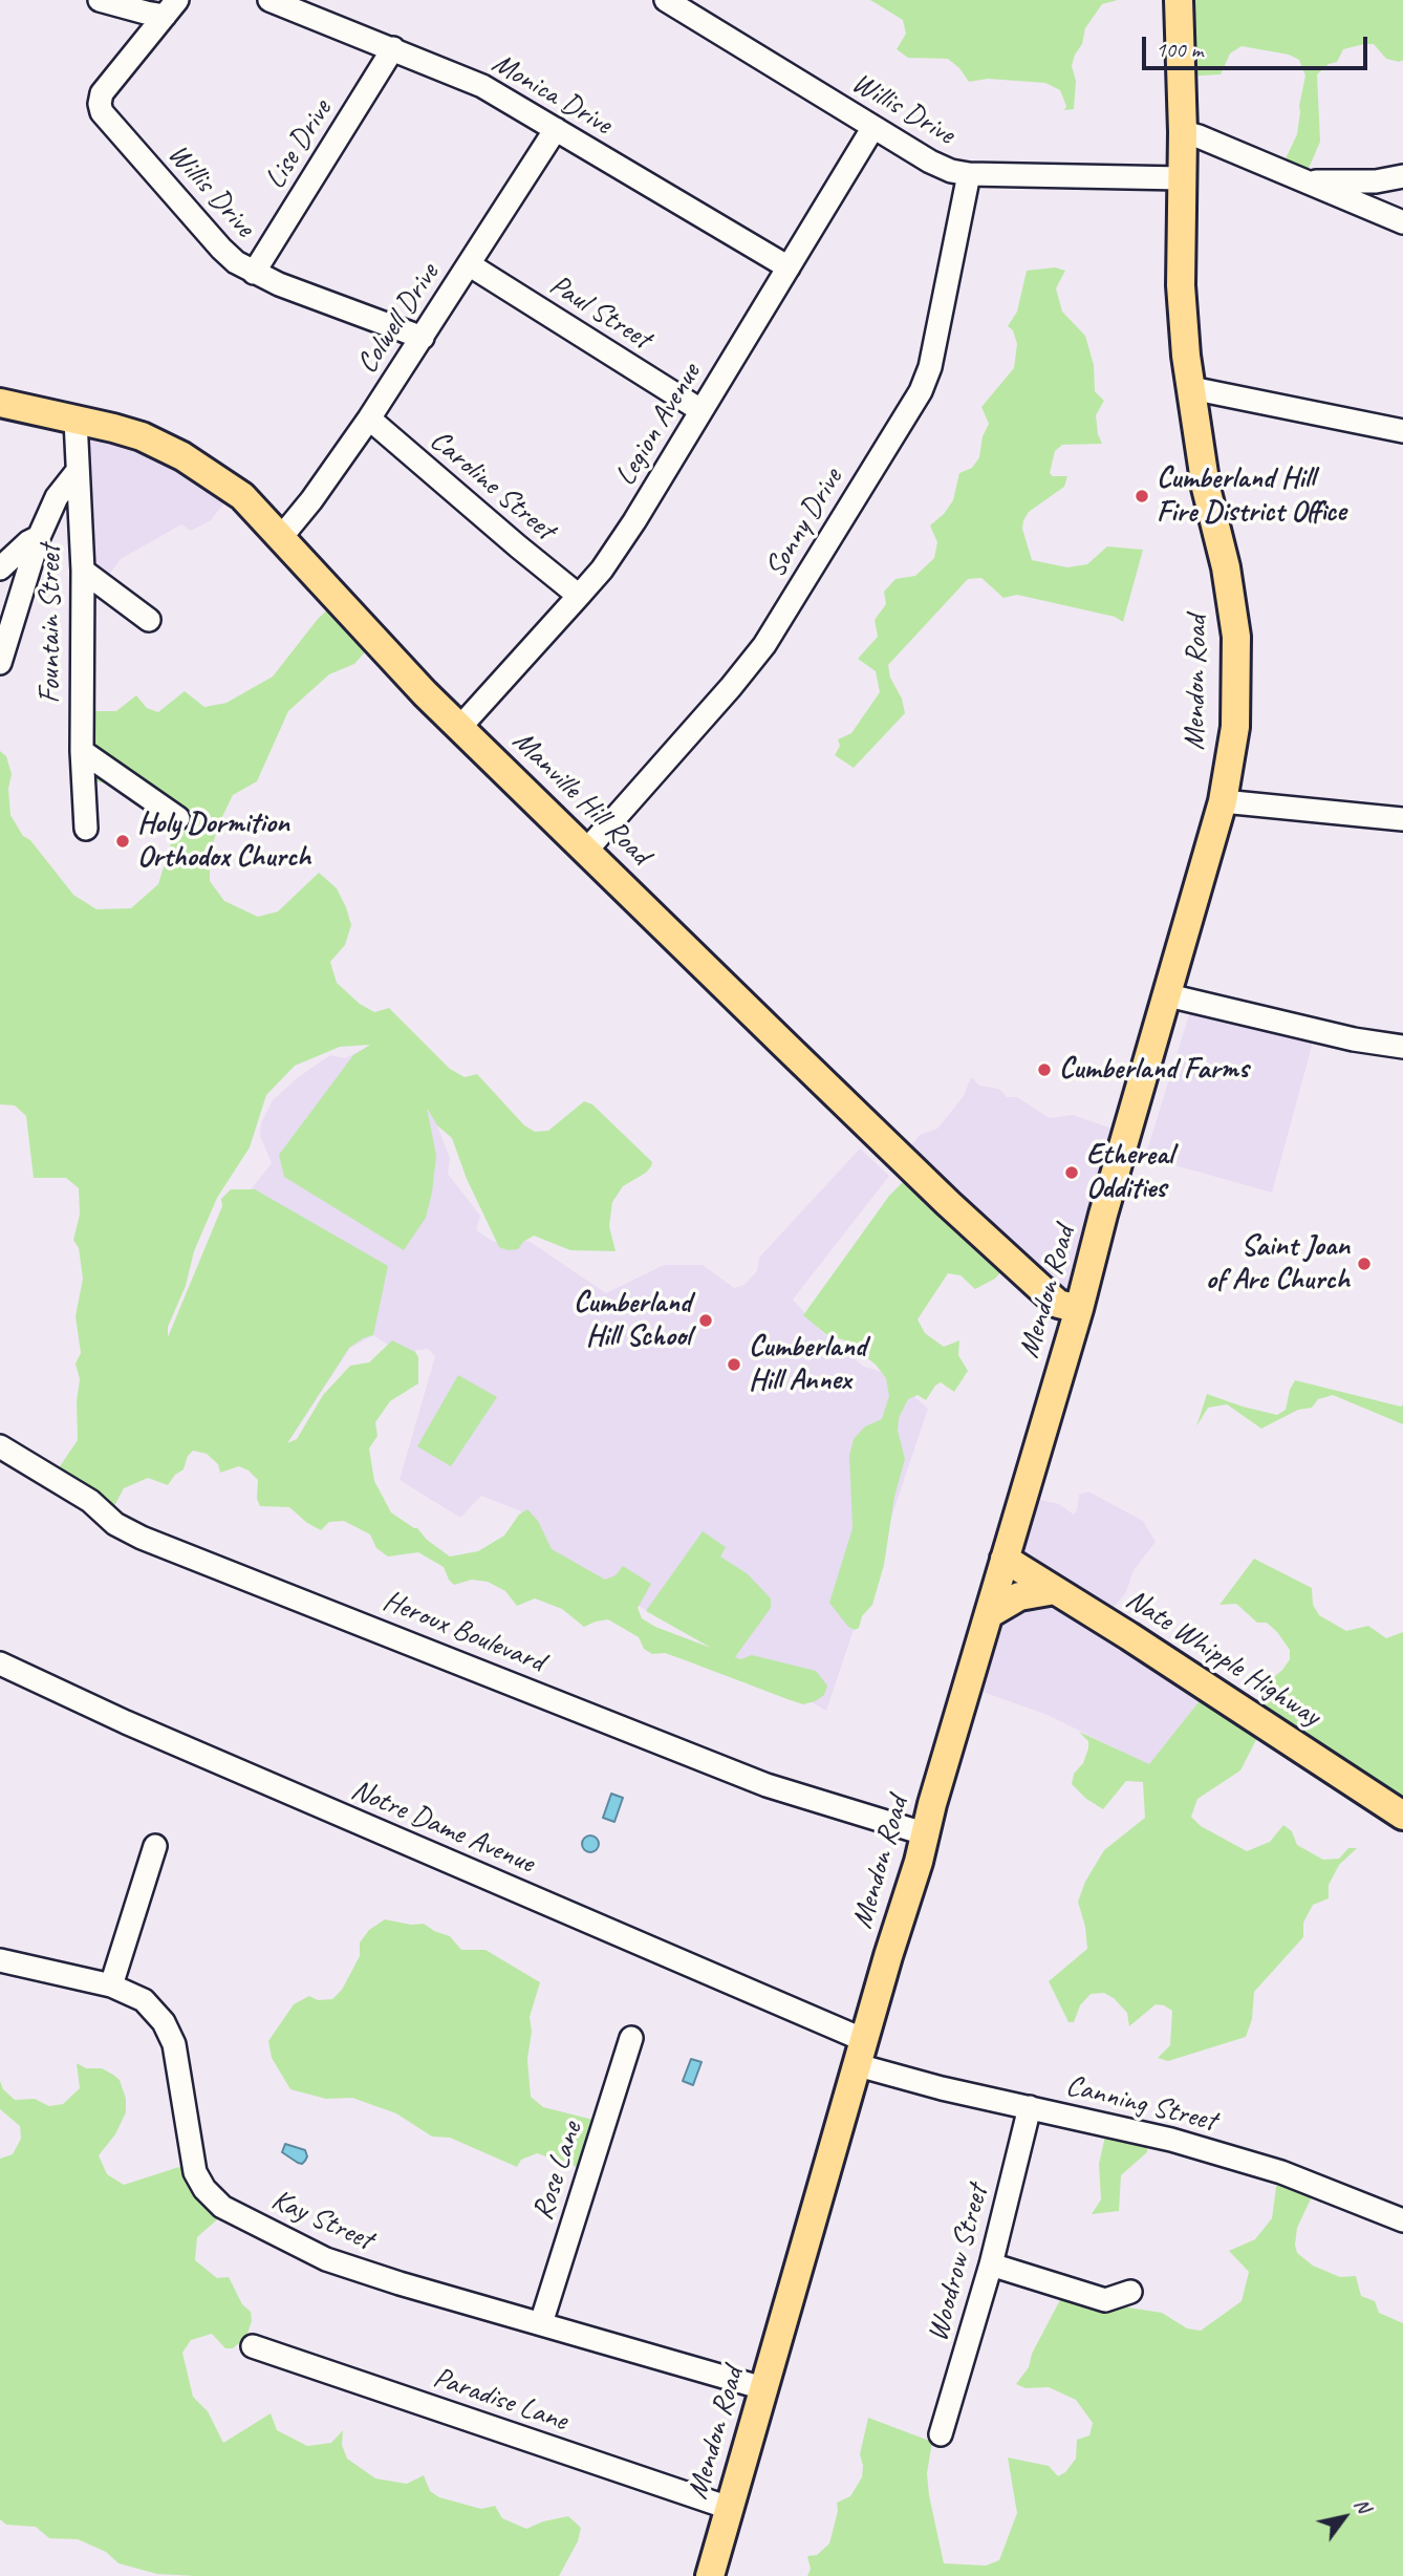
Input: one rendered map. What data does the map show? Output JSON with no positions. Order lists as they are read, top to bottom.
{
  "streets": {
    "main road": ["Mendon Road", "Manville Hill Road", "Nate Whipple Highway"],
    "street": [
      "Monica Drive",
      "Willis Drive",
      "Lise Drive",
      "Paul Street",
      "Colwell Drive",
      "Legion Avenue",
      "Caroline Street",
      "Sonny Drive",
      "Fountain Street",
      "Heroux Boulevard",
      "Notre Dame Avenue",
      "Canning Street",
      "Rose Lane",
      "Kay Street",
      "Woodrow Street",
      "Paradise Lane"
    ]
  },
  "crossings": [
    ["Monica Drive", "Lise Drive"],
    ["Monica Drive", "Colwell Drive"],
    ["Monica Drive", "Legion Avenue"],
    ["Willis Drive", "Lise Drive"],
    ["Willis Drive", "Colwell Drive"],
    ["Willis Drive", "Legion Avenue"],
    ["Willis Drive", "Sonny Drive"],
    ["Willis Drive", "Mendon Road"],
    ["Paul Street", "Colwell Drive"],
    ["Paul Street", "Legion Avenue"],
    ["Colwell Drive", "Caroline Street"],
    ["Colwell Drive", "Manville Hill Road"],
    ["Legion Avenue", "Caroline Street"],
    ["Legion Avenue", "Manville Hill Road"],
    ["Sonny Drive", "Manville Hill Road"],
    ["Fountain Street", "Manville Hill Road"],
    ["Mendon Road", "Manville Hill Road"],
    ["Mendon Road", "Heroux Boulevard"],
    ["Mendon Road", "Nate Whipple Highway"],
    ["Mendon Road", "Notre Dame Avenue"],
    ["Mendon Road", "Canning Street"],
    ["Mendon Road", "Kay Street"],
    ["Mendon Road", "Paradise Lane"],
    ["Notre Dame Avenue", "Canning Street"],
    ["Canning Street", "Woodrow Street"],
    ["Rose Lane", "Kay Street"]
  ],
  "places": [
    "Cumberland Hill Fire District Office",
    "Holy Dormition Orthodox Church",
    "Cumberland Farms",
    "Ethereal Oddities",
    "Saint Joan of Arc Church",
    "Cumberland Hill School",
    "Cumberland Hill Annex"
  ],
  "scale_bar": "100 m",
  "north": "top right"
}
